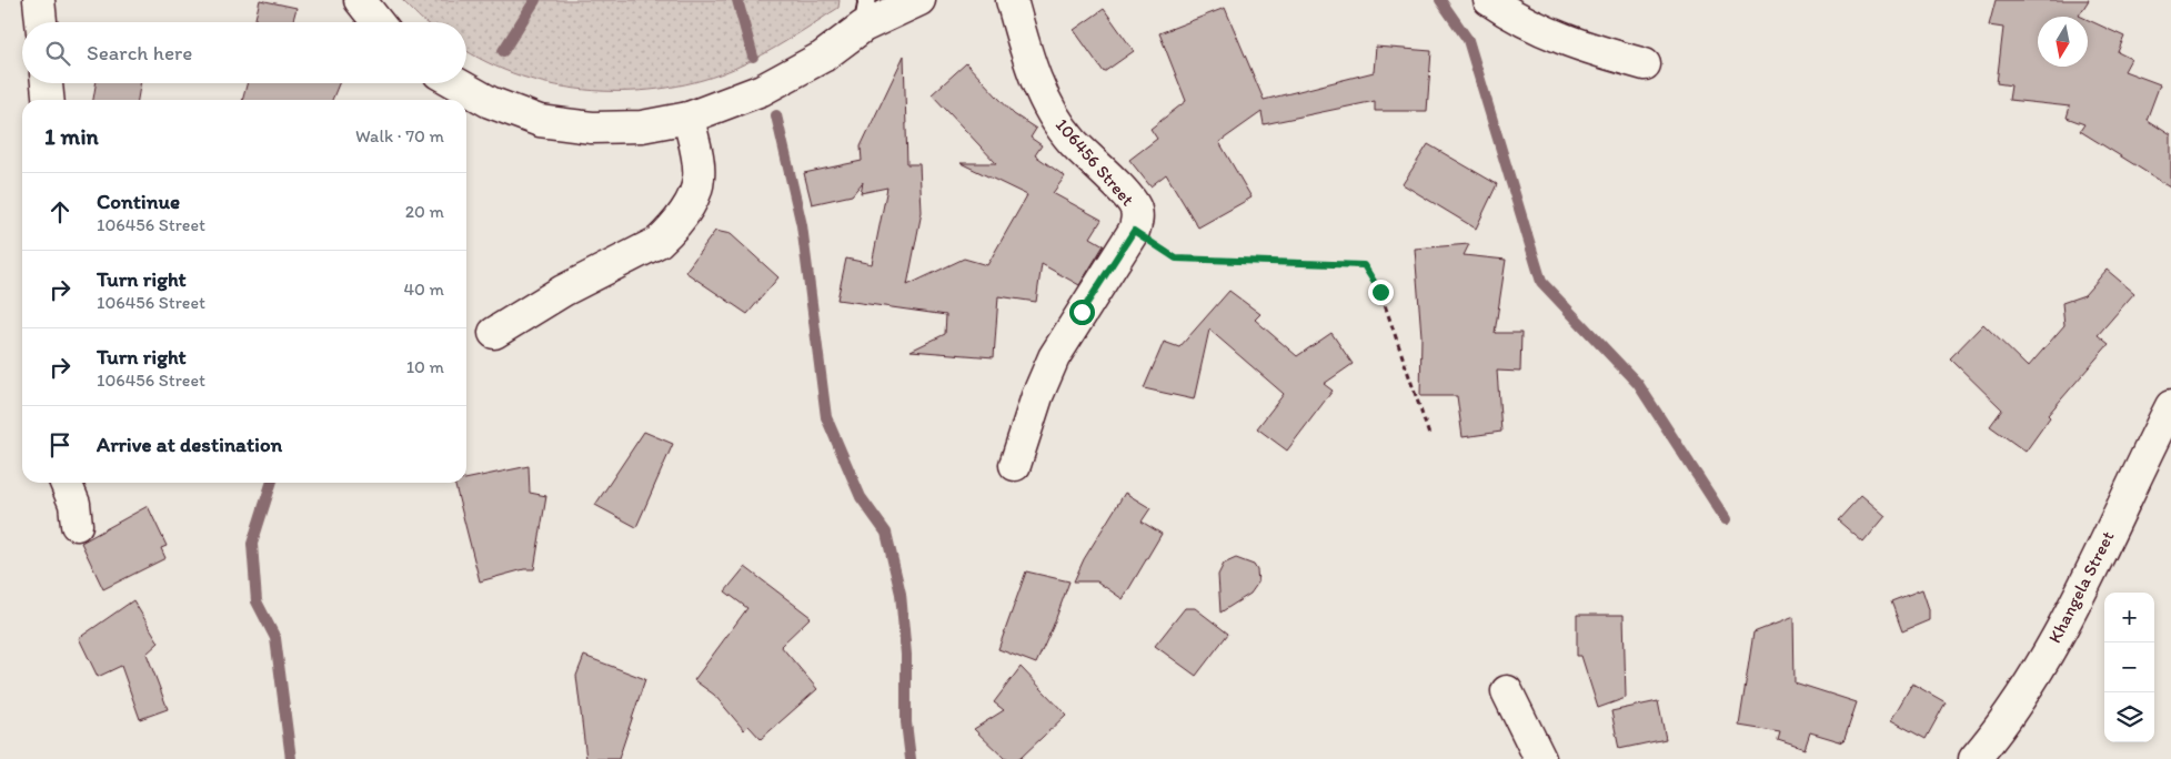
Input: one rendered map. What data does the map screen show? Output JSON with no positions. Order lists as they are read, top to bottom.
{
  "streets": {
    "street": ["106456 Street", "Khangela Street"]
  },
  "north": "bottom",
  "page": {
    "search": "Search here",
    "heading": ["1 min", "Walk · 70 m"],
    "list": [
      ["Continue", "106456 Street", "20 m"],
      ["Turn right", "106456 Street", "40 m"],
      ["Turn right", "106456 Street", "10 m"],
      "Arrive at destination"
    ],
    "map_buttons": ["+", "−"]
  }
}
